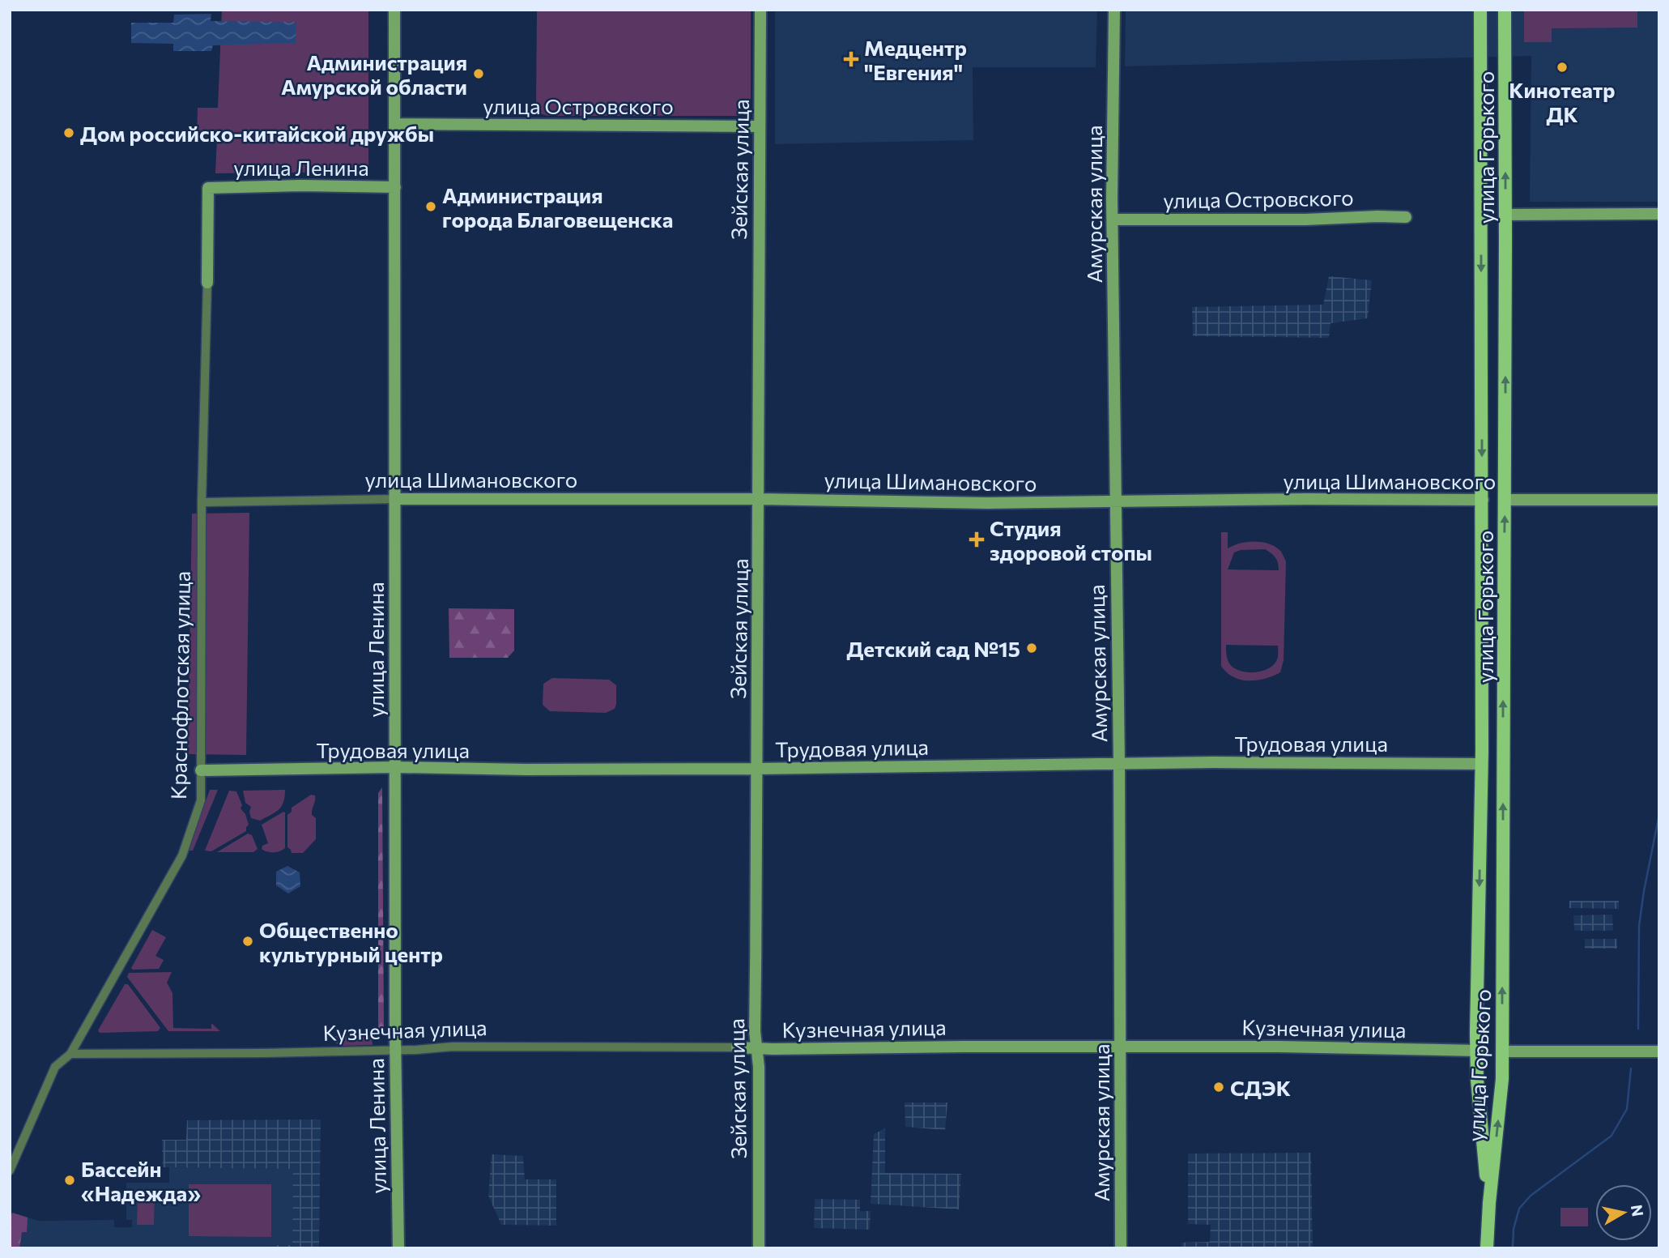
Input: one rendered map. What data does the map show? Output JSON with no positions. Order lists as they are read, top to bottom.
{
  "streets": {
    "main road": [
      "улица Горького",
      "улица Шимановского",
      "Трудовая улица",
      "Кузнечная улица"
    ],
    "street": [
      "улица Островского",
      "улица Ленина",
      "Зейская улица",
      "Амурская улица",
      "Краснофлотская улица"
    ]
  },
  "crossings": [
    ["улица Островского", "улица Ленина"],
    ["улица Островского", "Зейская улица"],
    ["улица Островского", "Амурская улица"],
    ["улица Горького", "улица Шимановского"],
    ["улица Горького", "Трудовая улица"],
    ["улица Горького", "Кузнечная улица"],
    ["улица Ленина", "улица Шимановского"],
    ["улица Ленина", "Краснофлотская улица"],
    ["улица Ленина", "Трудовая улица"],
    ["улица Ленина", "Кузнечная улица"],
    ["Зейская улица", "улица Шимановского"],
    ["Зейская улица", "Трудовая улица"],
    ["Зейская улица", "Кузнечная улица"],
    ["Амурская улица", "улица Шимановского"],
    ["Амурская улица", "Трудовая улица"],
    ["Амурская улица", "Кузнечная улица"],
    ["улица Шимановского", "Краснофлотская улица"],
    ["Краснофлотская улица", "Трудовая улица"],
    ["Краснофлотская улица", "Кузнечная улица"]
  ],
  "places": {
    "health": ["Медцентр \"Евгения\"", "Студия здоровой стопы"],
    "other": [
      "Кинотеатр ДК",
      "Администрация Амурской области",
      "Дом российско-китайской дружбы",
      "Администрация города Благовещенска",
      "Детский сад №15",
      "Общественно культурный центр",
      "СДЭК",
      "Бассейн «Надежда»"
    ]
  },
  "north": "right"
}
